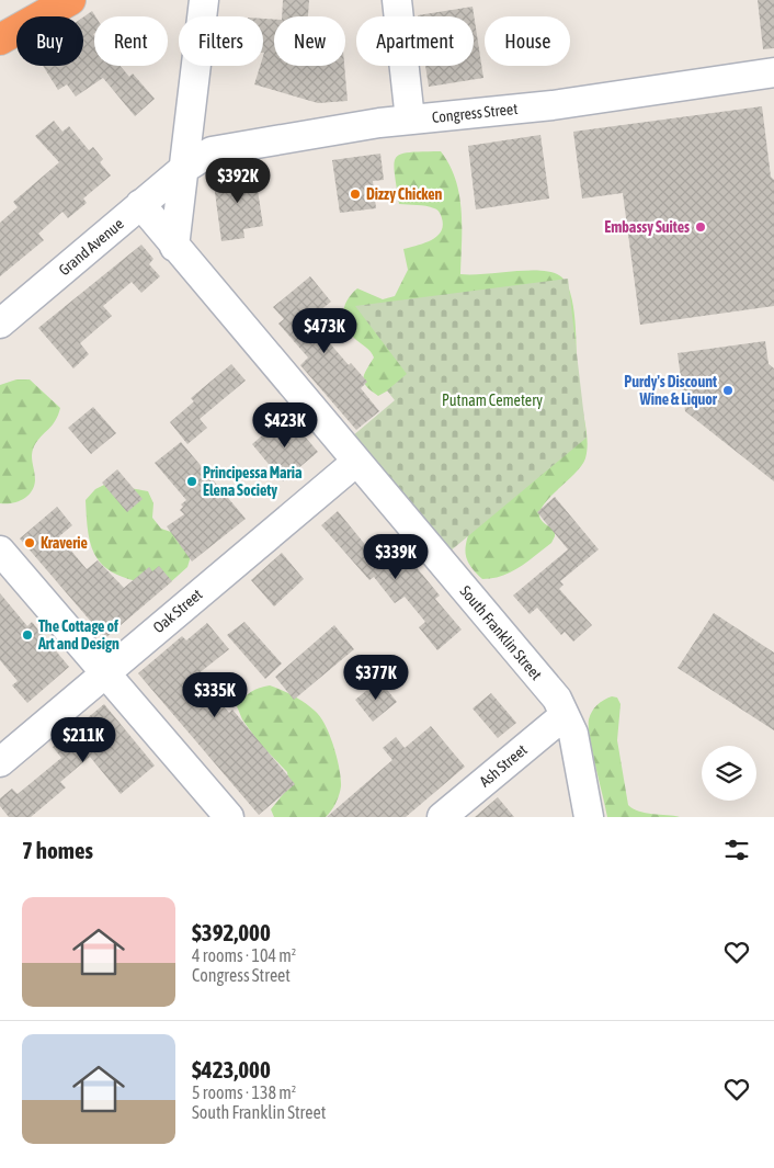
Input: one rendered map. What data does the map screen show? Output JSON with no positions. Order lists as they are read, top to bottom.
{
  "streets": {
    "street": [
      "Congress Street",
      "Grand Avenue",
      "Oak Street",
      "South Franklin Street",
      "Ash Street"
    ]
  },
  "crossings": [
    ["Congress Street", "Grand Avenue"],
    ["Grand Avenue", "South Franklin Street"],
    ["Oak Street", "South Franklin Street"],
    ["South Franklin Street", "Ash Street"]
  ],
  "parks": ["Putnam Cemetery"],
  "places": [
    "Dizzy Chicken",
    "Embassy Suites",
    "Purdy's Discount Wine & Liquor",
    "Principessa Maria Elena Society",
    "Kraverie",
    "The Cottage of Art and Design"
  ],
  "page": {
    "chip": [
      "Buy",
      "Rent",
      "Filters",
      "New",
      "Apartment",
      "House"
    ],
    "price": [
      "$392K",
      "$473K",
      "$423K",
      "$339K",
      "$377K",
      "$335K",
      "$211K"
    ],
    "heading": "7 homes",
    "list": [
      {
        "name": "$392,000",
        "note": "4 rooms · 104 m² · Congress Street"
      },
      {
        "name": "$423,000",
        "note": "5 rooms · 138 m² · South Franklin Street"
      }
    ]
  }
}
